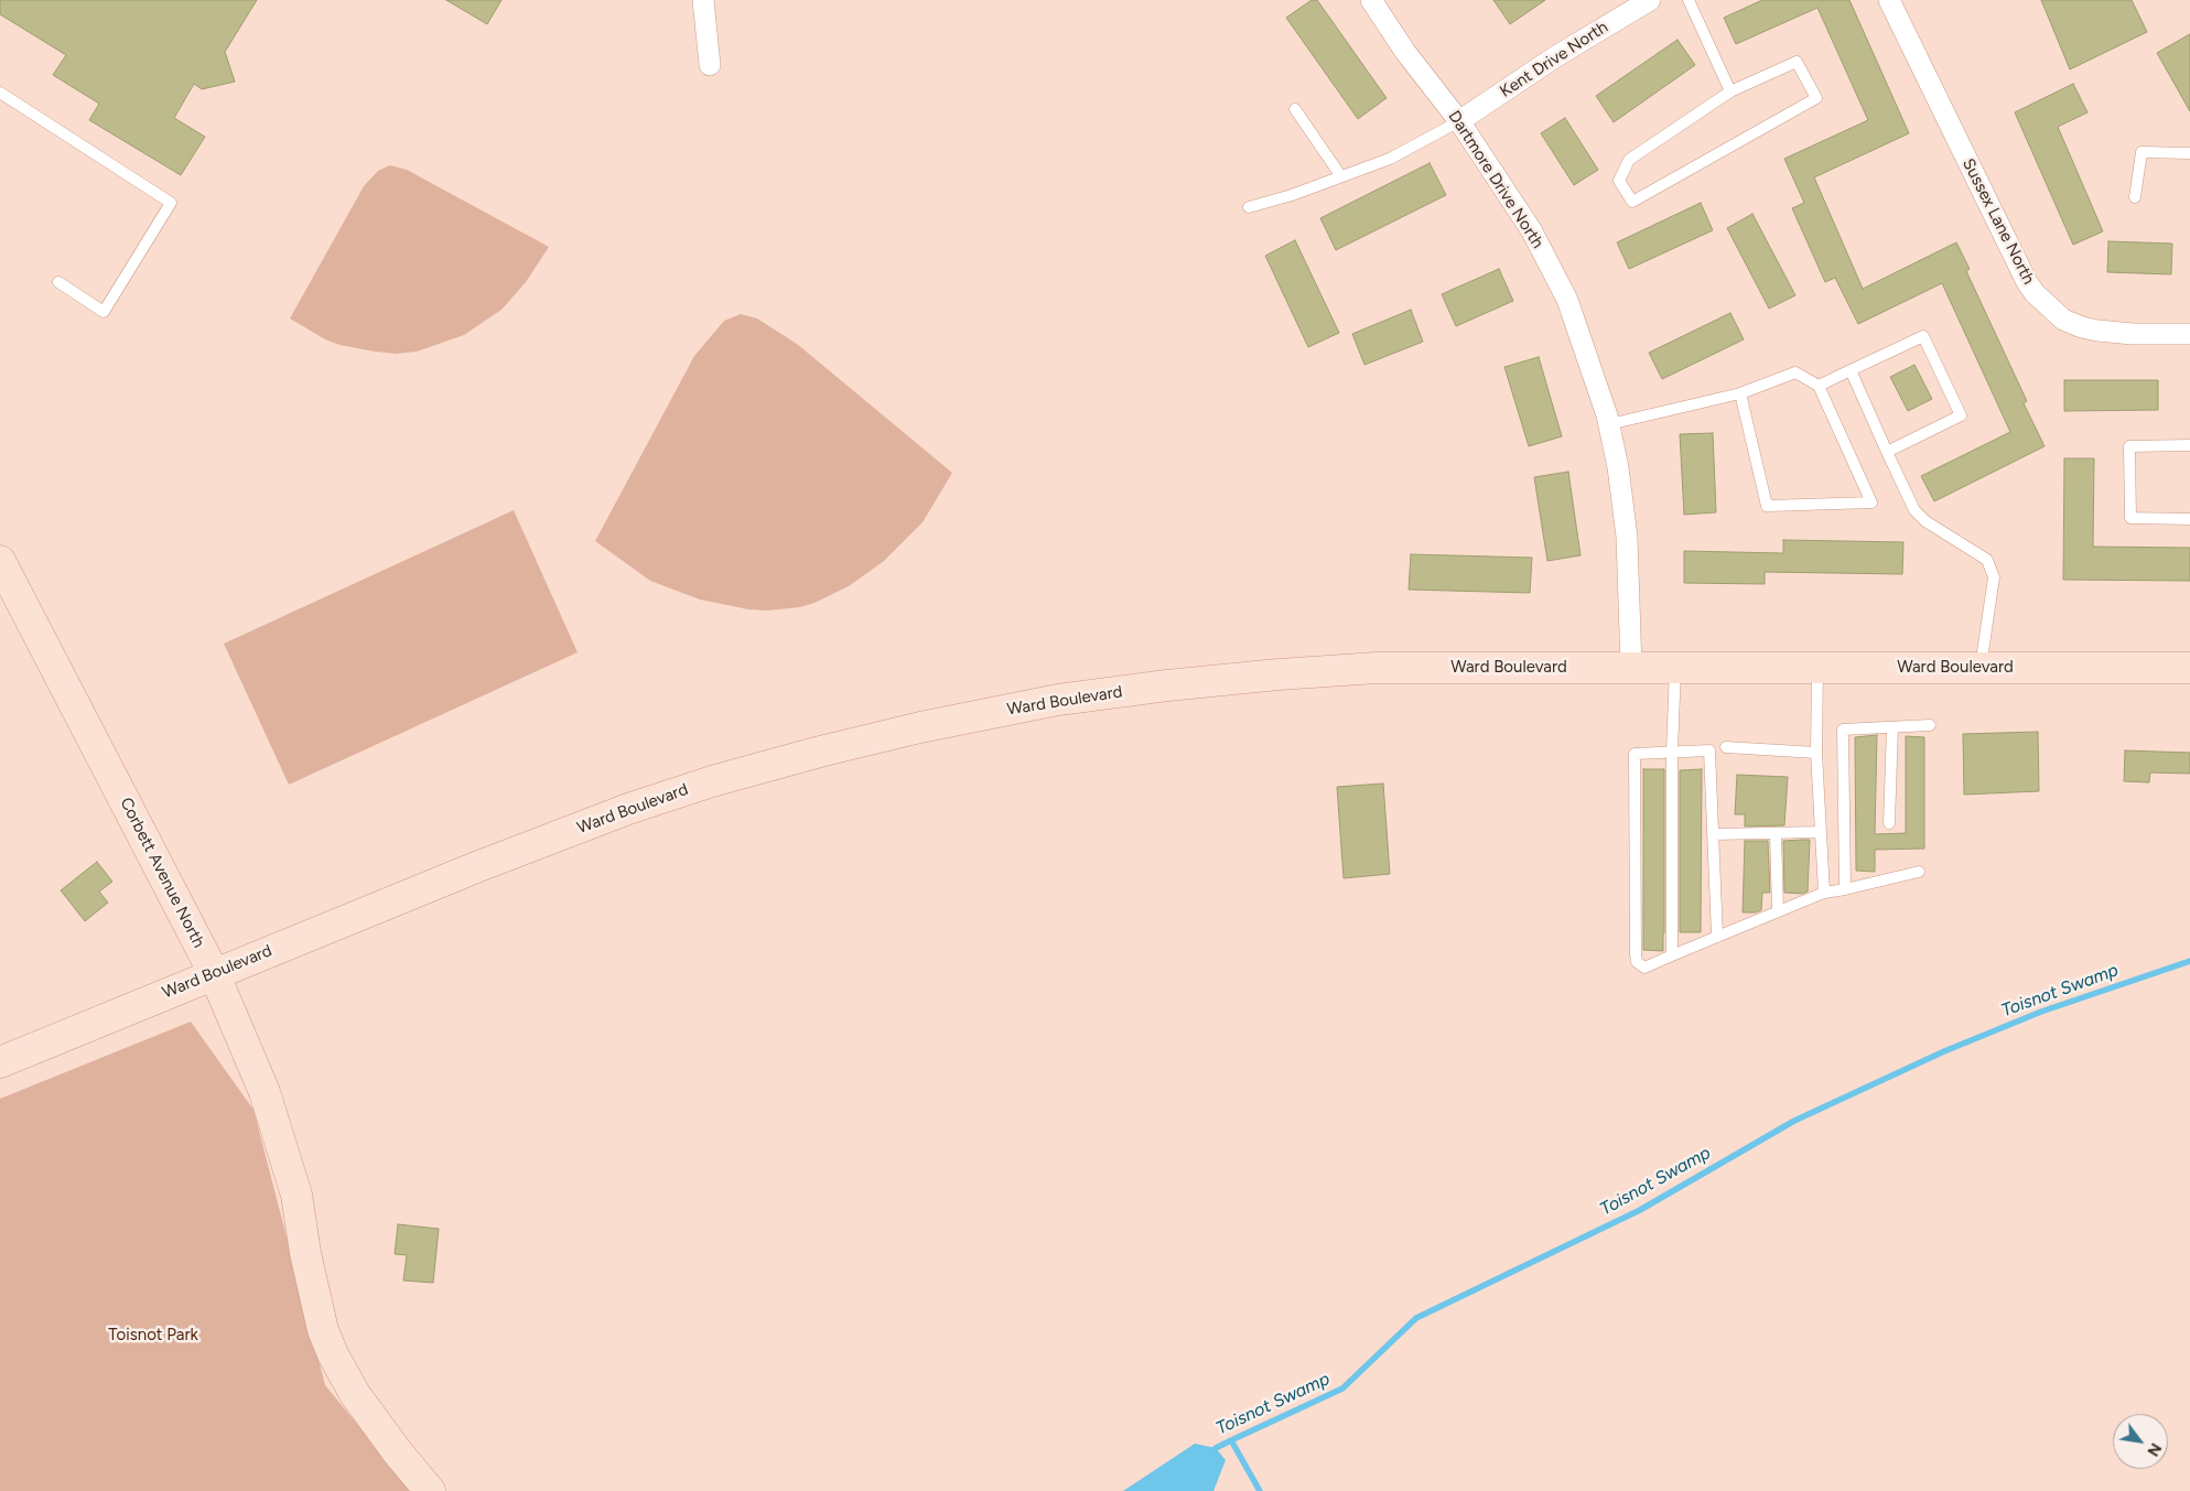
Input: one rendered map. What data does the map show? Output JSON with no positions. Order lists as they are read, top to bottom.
{
  "streets": {
    "main road": ["Ward Boulevard", "Corbett Avenue North"],
    "street": ["Kent Drive North", "Dartmore Drive North", "Sussex Lane North"]
  },
  "crossings": [
    ["Kent Drive North", "Dartmore Drive North"],
    ["Dartmore Drive North", "Ward Boulevard"],
    ["Ward Boulevard", "Corbett Avenue North"]
  ],
  "water": ["Toisnot Swamp"],
  "parks": ["Toisnot Park"],
  "north": "bottom right"
}
